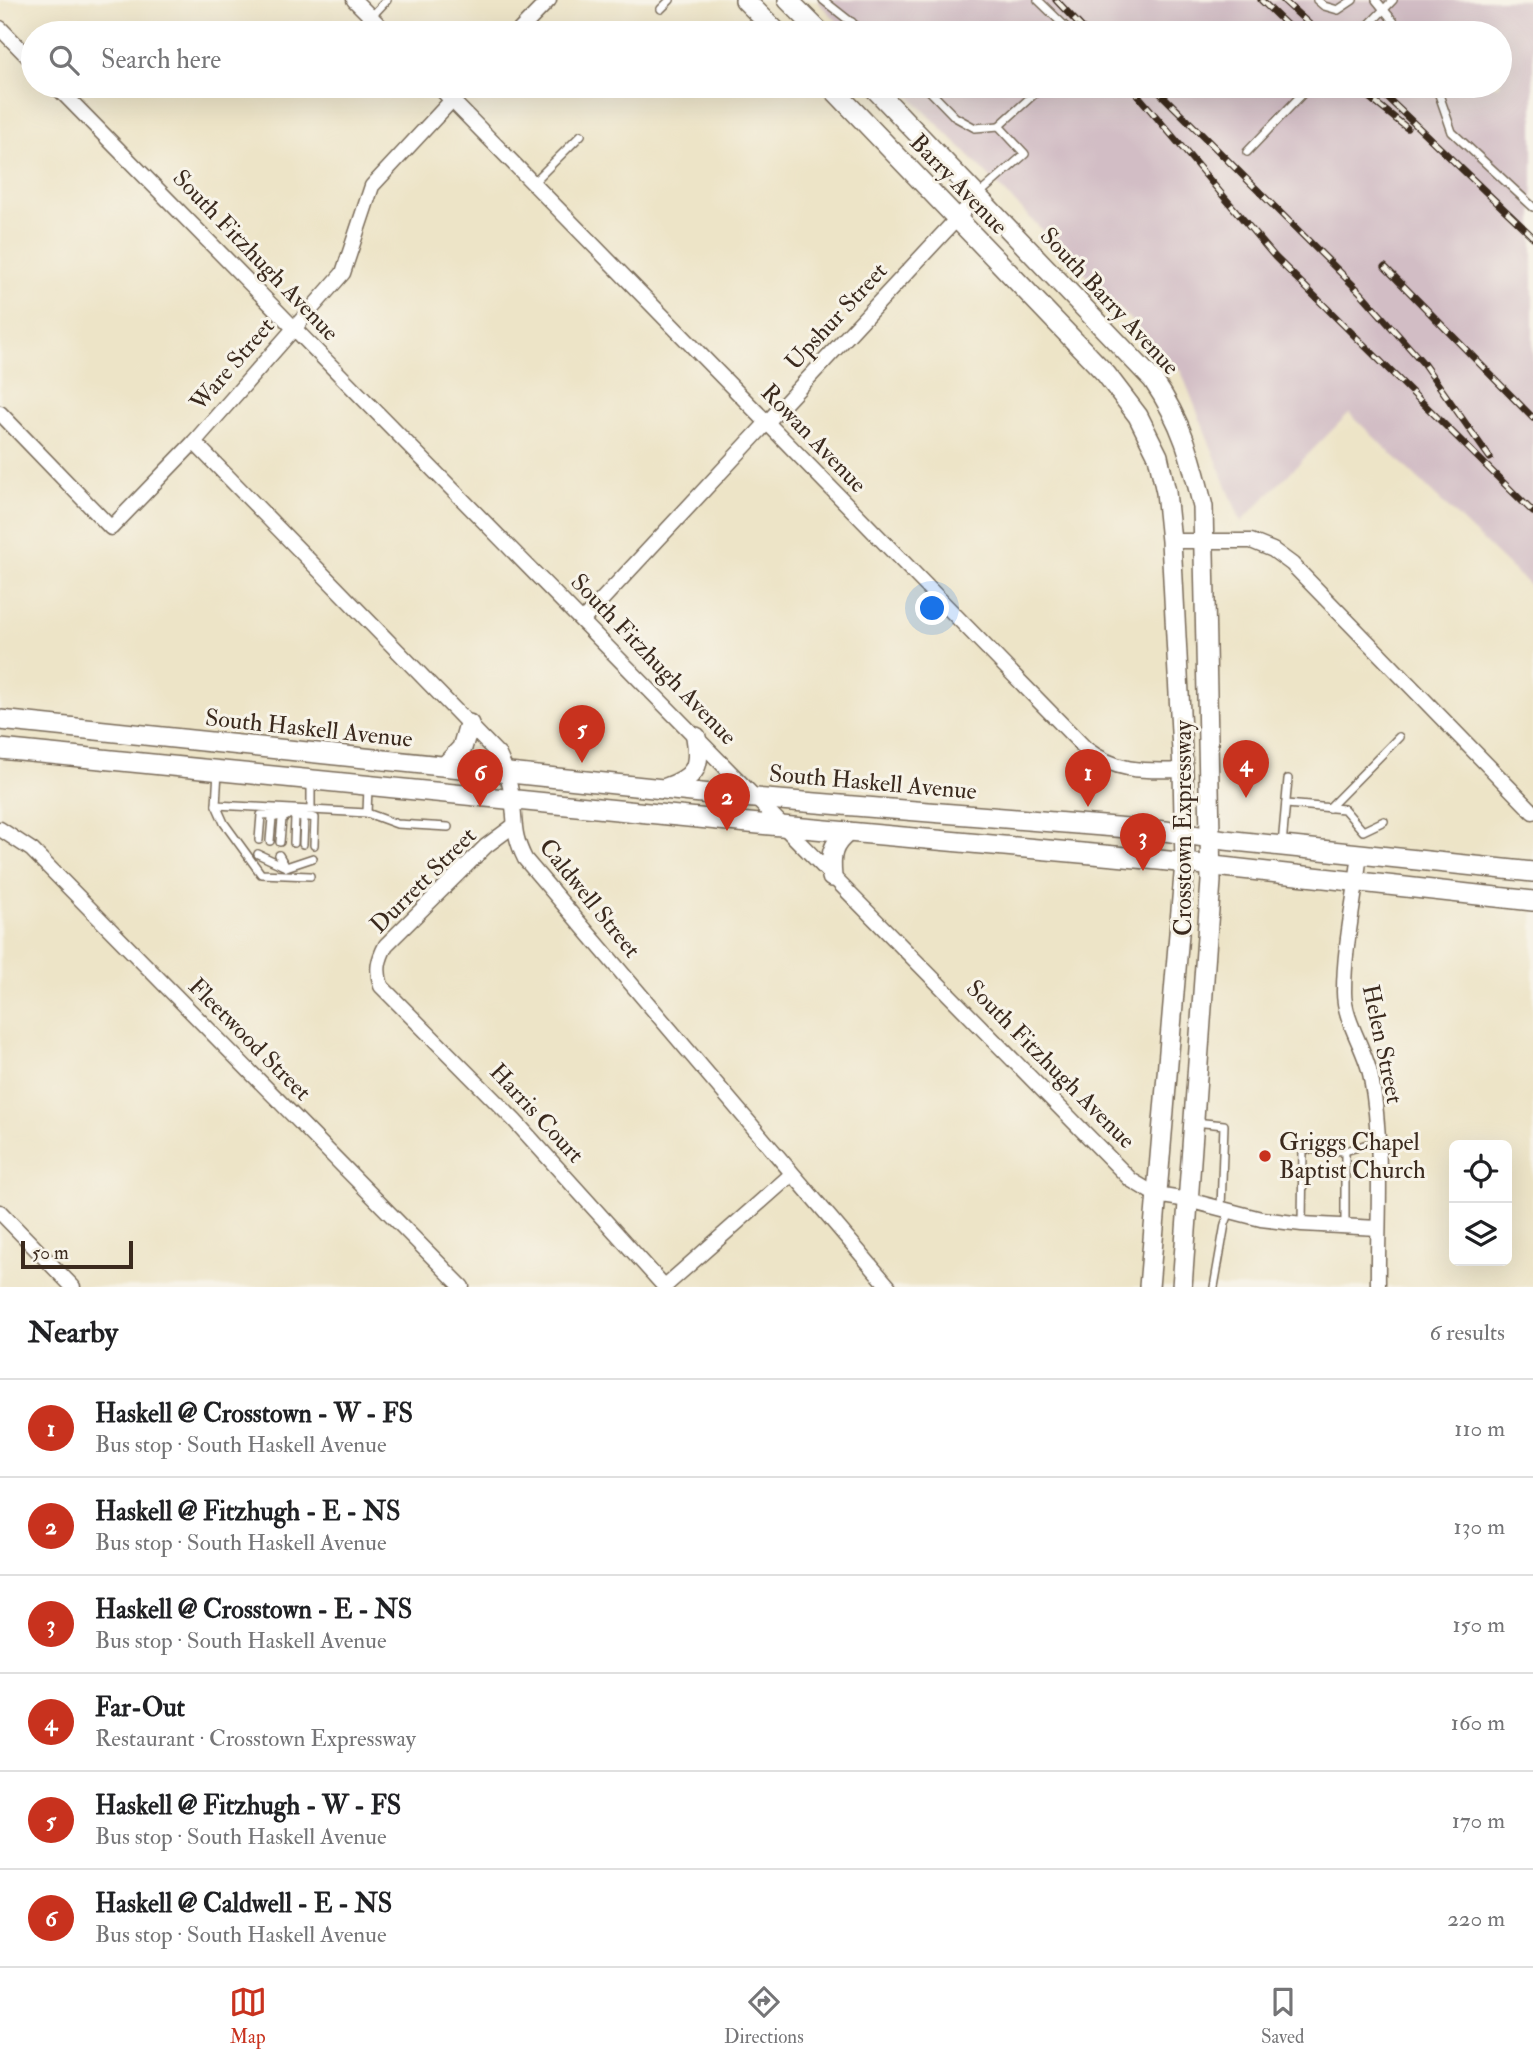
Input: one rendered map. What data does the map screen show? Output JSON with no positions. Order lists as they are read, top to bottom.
{
  "streets": {
    "main road": [
      "Barry Avenue",
      "South Barry Avenue",
      "South Haskell Avenue",
      "Crosstown Expressway"
    ],
    "street": [
      "South Fitzhugh Avenue",
      "Upshur Street",
      "Ware Street",
      "Rowan Avenue",
      "Durrett Street",
      "Caldwell Street",
      "Fleetwood Street",
      "Helen Street",
      "Harris Court"
    ]
  },
  "crossings": [
    ["Barry Avenue", "Upshur Street"],
    ["Barry Avenue", "Crosstown Expressway"],
    ["South Fitzhugh Avenue", "Upshur Street"],
    ["South Fitzhugh Avenue", "Ware Street"],
    ["South Fitzhugh Avenue", "South Haskell Avenue"],
    ["South Fitzhugh Avenue", "Crosstown Expressway"],
    ["South Barry Avenue", "Upshur Street"],
    ["South Barry Avenue", "Crosstown Expressway"],
    ["Upshur Street", "Rowan Avenue"],
    ["Ware Street", "Rowan Avenue"],
    ["Ware Street", "Caldwell Street"],
    ["Rowan Avenue", "Crosstown Expressway"],
    ["South Haskell Avenue", "Crosstown Expressway"],
    ["South Haskell Avenue", "Caldwell Street"],
    ["South Haskell Avenue", "Helen Street"],
    ["Durrett Street", "Caldwell Street"],
    ["Durrett Street", "Harris Court"]
  ],
  "places": ["Griggs Chapel Baptist Church"],
  "scale_bar": "50 m",
  "page": {
    "search": "Search here",
    "pins": [
      "5",
      "4",
      "1",
      "6",
      "2",
      "3"
    ],
    "scale": "50 m",
    "heading": ["Nearby", "6 results"],
    "list": [
      {
        "mark": "1",
        "name": "Haskell @ Crosstown - W - FS",
        "note": "Bus stop · South Haskell Avenue",
        "value": "110 m"
      },
      {
        "mark": "2",
        "name": "Haskell @ Fitzhugh - E - NS",
        "note": "Bus stop · South Haskell Avenue",
        "value": "130 m"
      },
      {
        "mark": "3",
        "name": "Haskell @ Crosstown - E - NS",
        "note": "Bus stop · South Haskell Avenue",
        "value": "150 m"
      },
      {
        "mark": "4",
        "name": "Far-Out",
        "note": "Restaurant · Crosstown Expressway",
        "value": "160 m"
      },
      {
        "mark": "5",
        "name": "Haskell @ Fitzhugh - W - FS",
        "note": "Bus stop · South Haskell Avenue",
        "value": "170 m"
      },
      {
        "mark": "6",
        "name": "Haskell @ Caldwell - E - NS",
        "note": "Bus stop · South Haskell Avenue",
        "value": "220 m"
      }
    ],
    "nav": ["Map", "Directions", "Saved"]
  }
}
